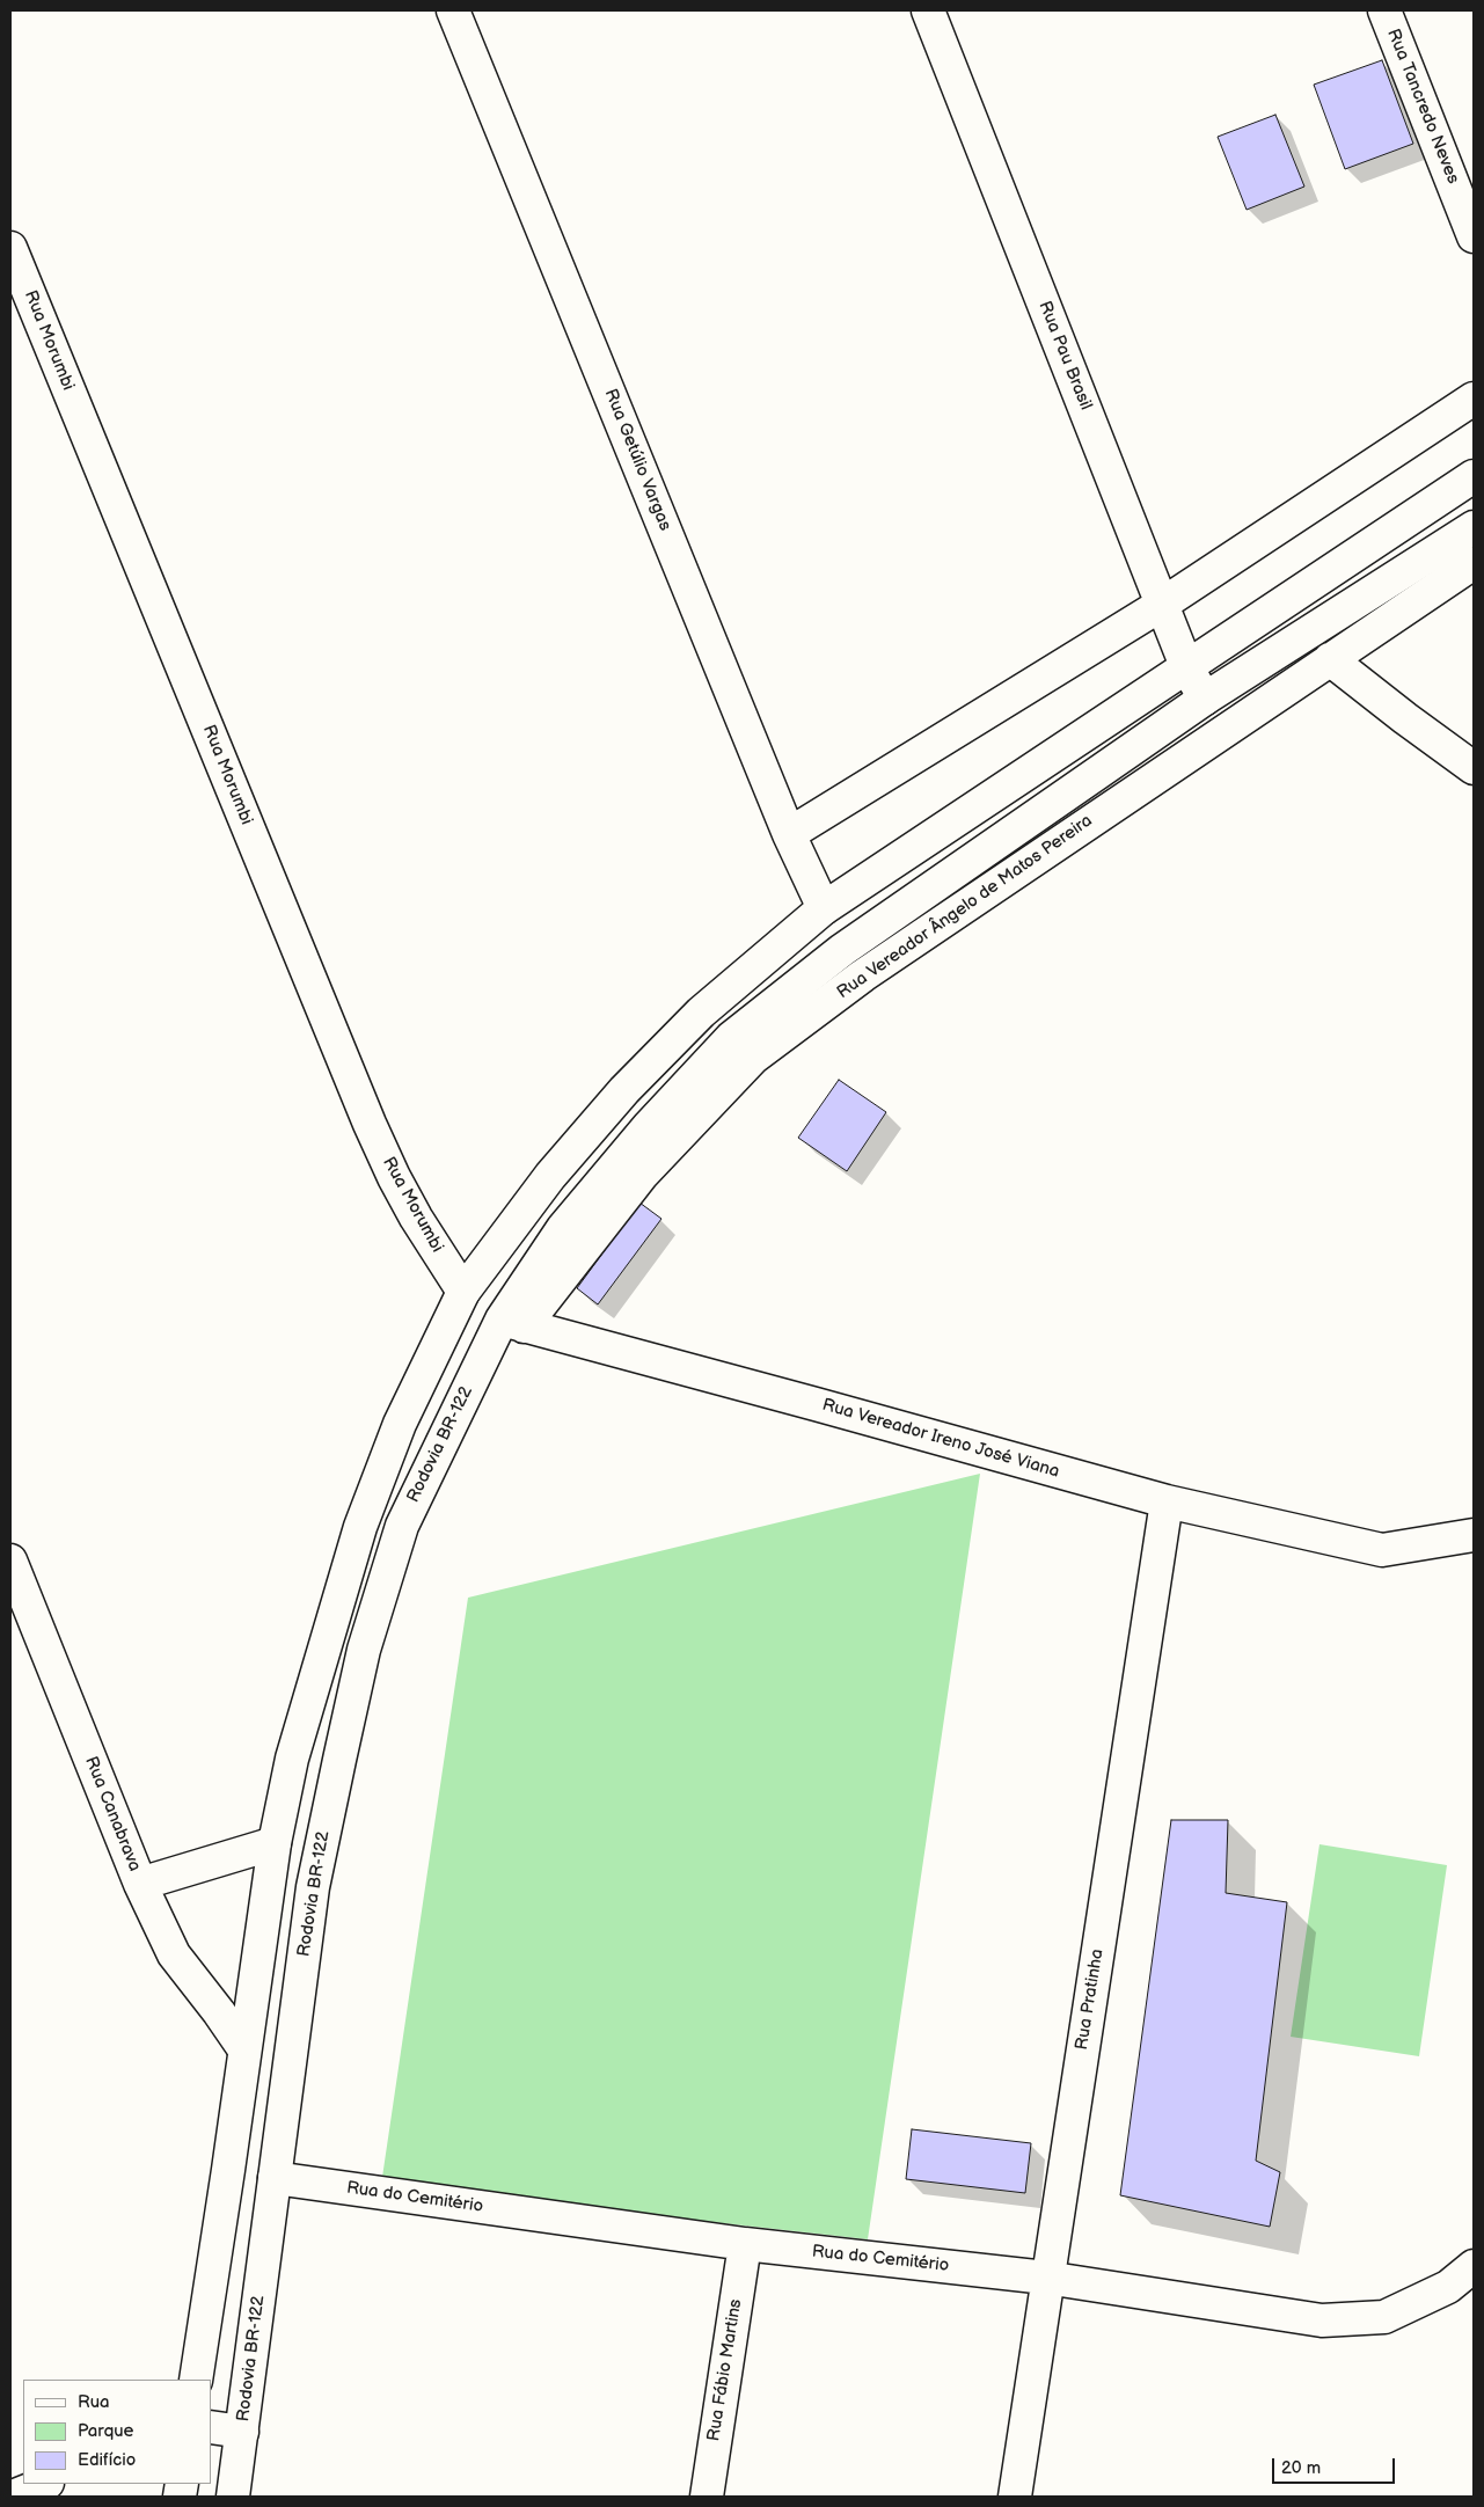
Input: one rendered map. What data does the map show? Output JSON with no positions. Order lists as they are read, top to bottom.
{
  "streets": {
    "street": [
      "Rua Tancredo Neves",
      "Rua Morumbi",
      "Rua Pau Brasil",
      "Rua Getúlio Vargas",
      "Rua Vereador Ângelo de Matos Pereira",
      "Rua Vereador Ireno José Viana",
      "Rodovia BR-122",
      "Rua Canabrava",
      "Rua Pratinha",
      "Rua do Cemitério",
      "Rua Fábio Martins"
    ]
  },
  "crossings": [
    ["Rua Vereador Ângelo de Matos Pereira", "Rua Vereador Ireno José Viana"],
    ["Rua Vereador Ângelo de Matos Pereira", "Rodovia BR-122"],
    ["Rua Vereador Ireno José Viana", "Rodovia BR-122"],
    ["Rua Vereador Ireno José Viana", "Rua Pratinha"],
    ["Rodovia BR-122", "Rua do Cemitério"],
    ["Rua Pratinha", "Rua do Cemitério"],
    ["Rua do Cemitério", "Rua Fábio Martins"]
  ],
  "legend": ["Rua", "Parque", "Edifício"],
  "scale_bar": "20 m"
}
